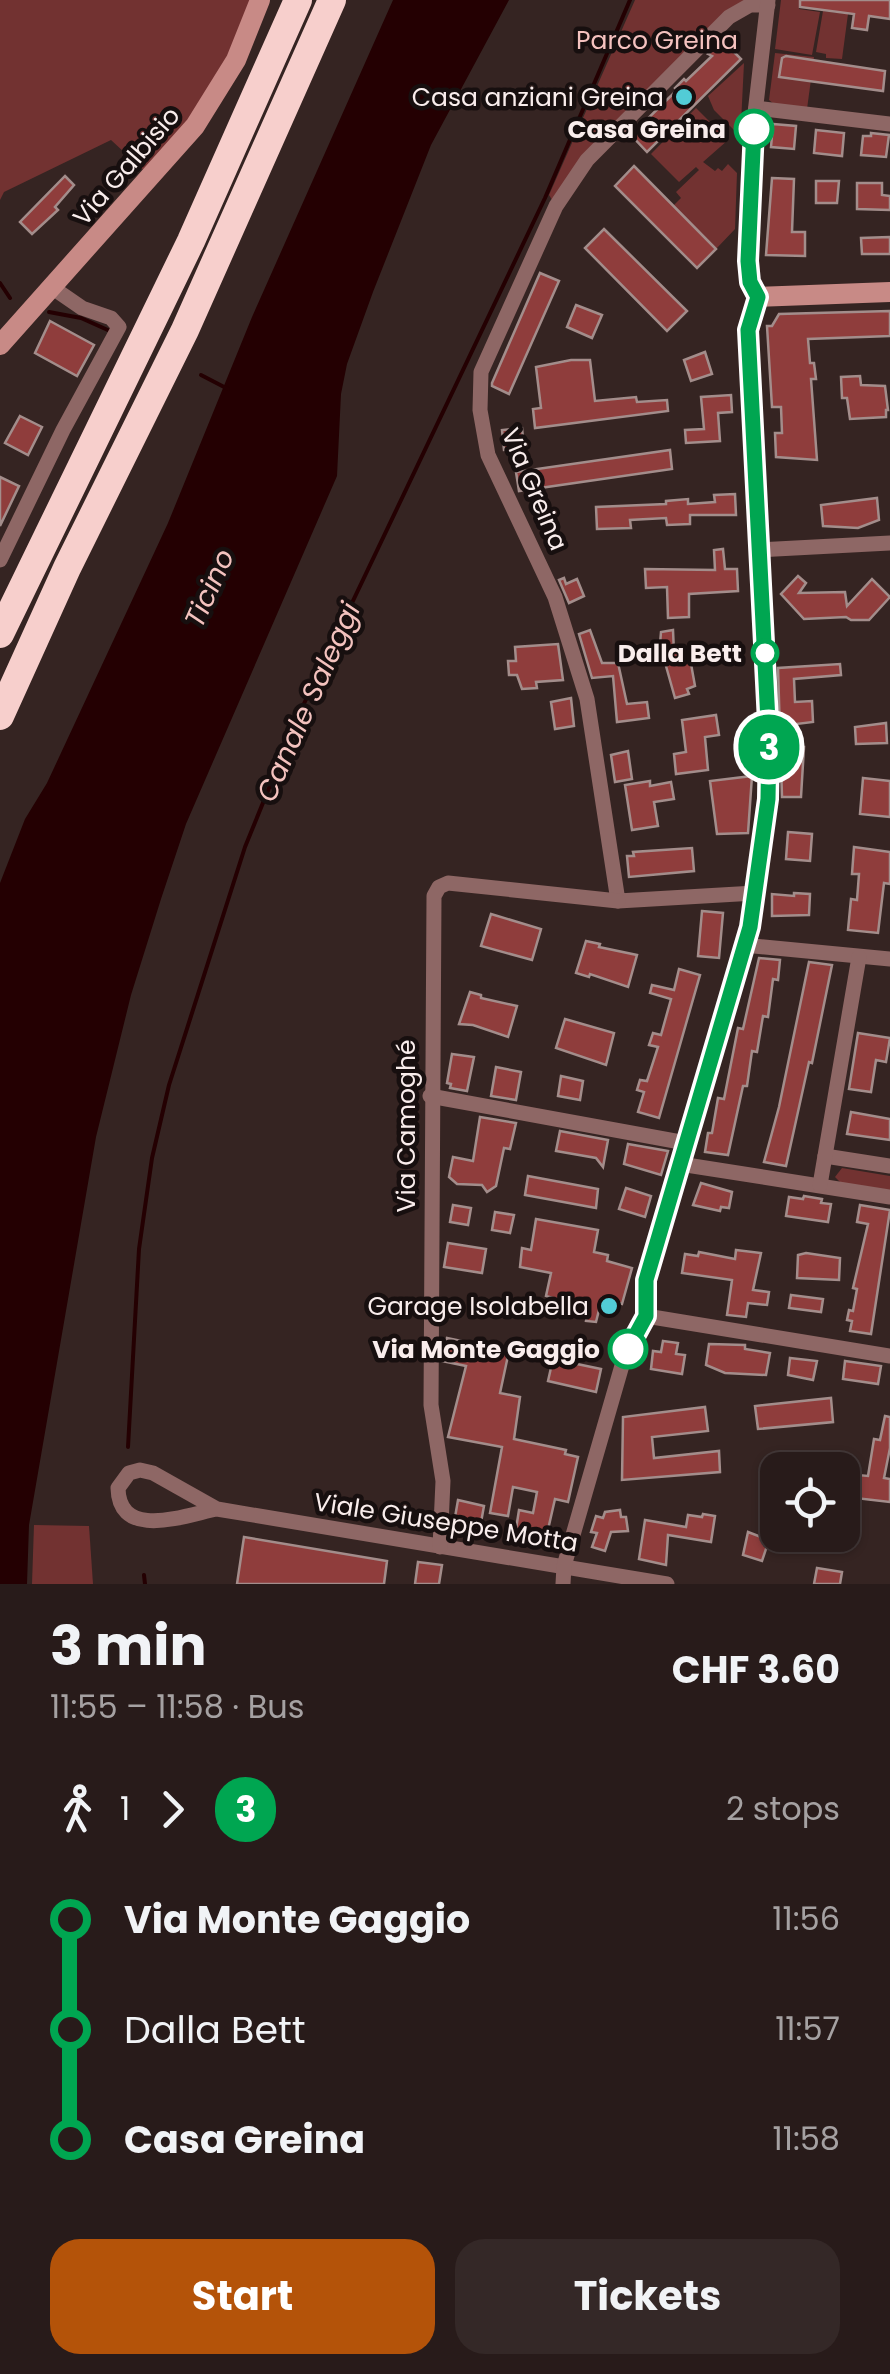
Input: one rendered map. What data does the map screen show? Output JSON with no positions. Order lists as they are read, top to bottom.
{
  "streets": {
    "street": [
      "Via Galbisio",
      "Via Greina",
      "Via Camoghé",
      "Viale Giuseppe Motta"
    ]
  },
  "crossings": [
    ["Via Greina", "Via Camoghé"],
    ["Via Camoghé", "Viale Giuseppe Motta"]
  ],
  "water": ["Ticino", "Canale Saleggi"],
  "parks": ["Parco Greina"],
  "places": [
    "Casa anziani Greina",
    "Casa Greina",
    "Dalla Bett",
    "Garage Isolabella",
    "Via Monte Gaggio"
  ],
  "lines": ["bus line 3"],
  "page": {
    "on_map": "3",
    "heading": ["3 min", "11:55 – 11:58 · Bus", "CHF 3.60"],
    "legs": ["1", "3", "2 stops"],
    "list": [
      {
        "name": "Via Monte Gaggio",
        "value": "11:56"
      },
      {
        "name": "Dalla Bett",
        "value": "11:57"
      },
      {
        "name": "Casa Greina",
        "value": "11:58"
      }
    ],
    "buttons": ["Start", "Tickets"]
  }
}
